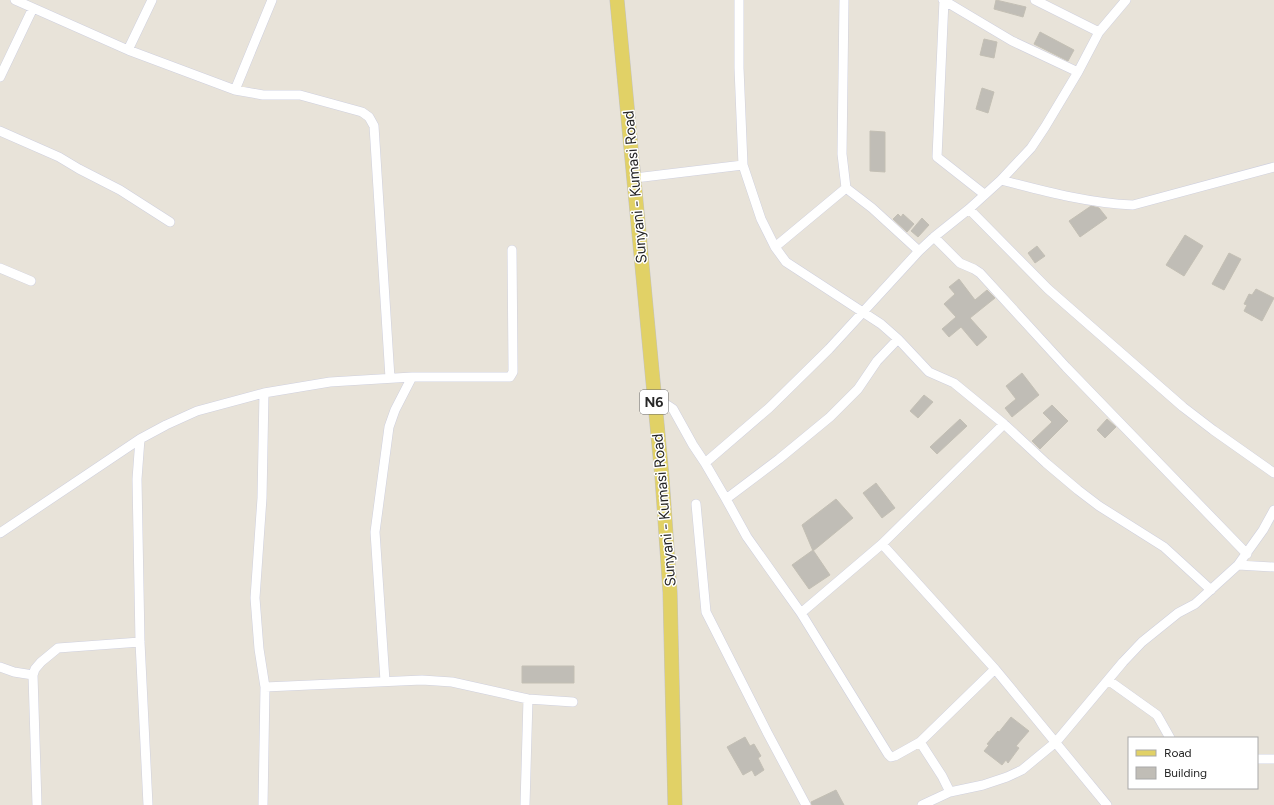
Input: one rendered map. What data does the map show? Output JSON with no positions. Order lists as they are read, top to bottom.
{
  "streets": {
    "main road": ["Sunyani - Kumasi Road", "N6"]
  },
  "legend": ["Road", "Building"]
}
